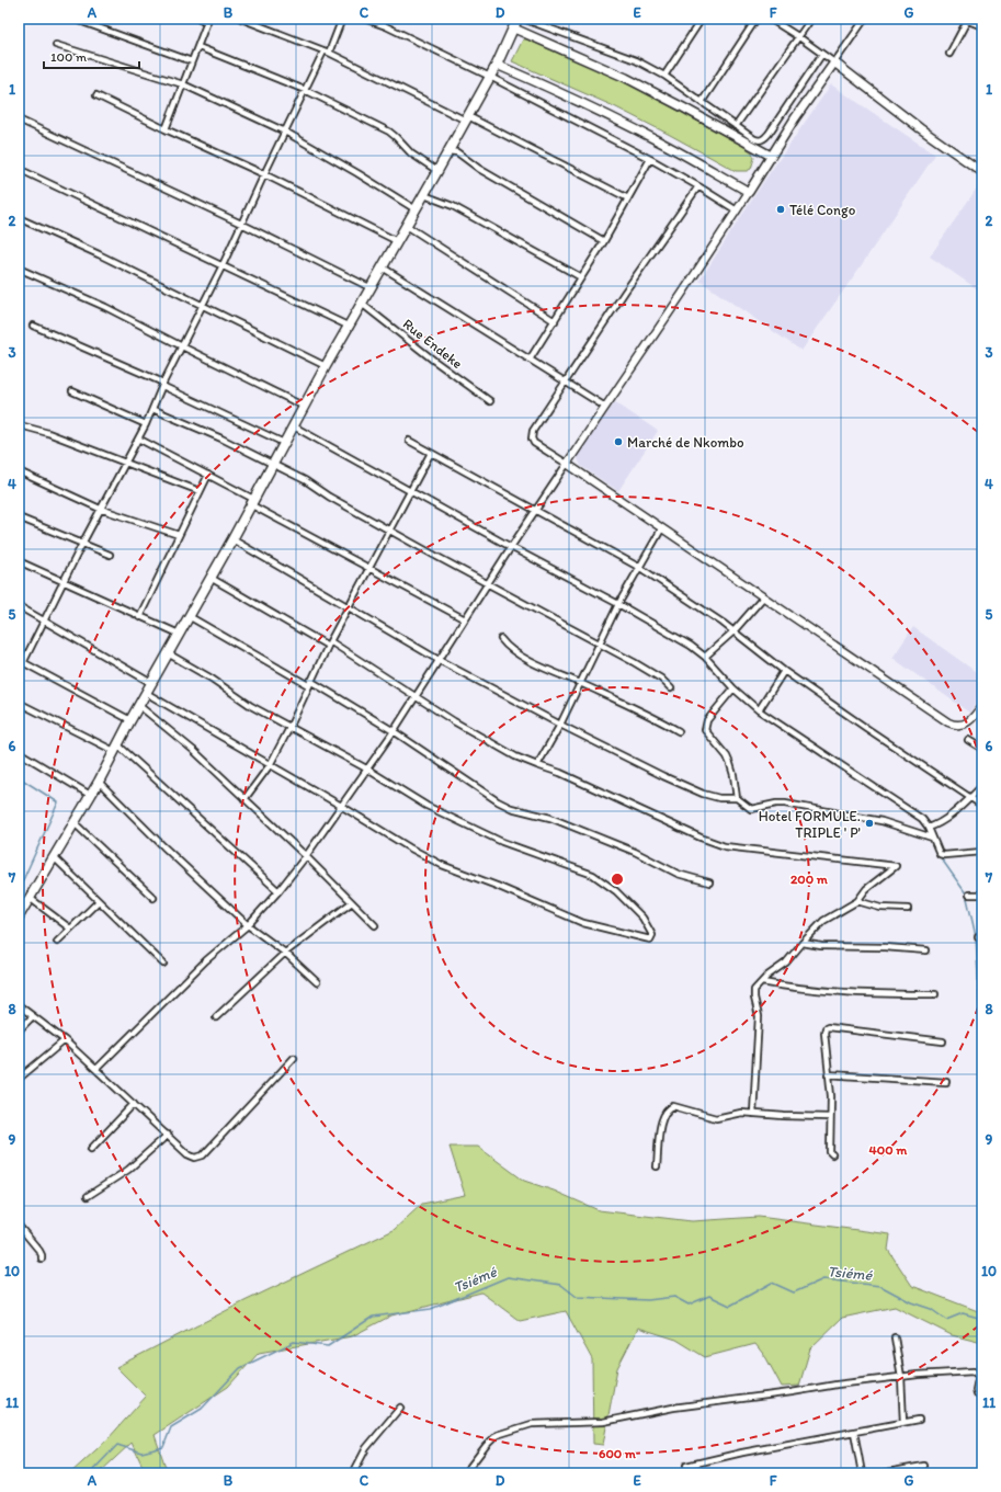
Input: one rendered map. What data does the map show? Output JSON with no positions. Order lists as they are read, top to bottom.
{
  "streets": {
    "street": ["Rue Endeke"]
  },
  "water": ["Tsiémé"],
  "places": ["Télé Congo", "Marché de Nkombo", "Hotel FORMULE. TRIPLE ' P'"],
  "scale_bar": "100 m",
  "grid": {
    "columns": [
      "A",
      "B",
      "C",
      "D",
      "E",
      "F",
      "G"
    ],
    "rows": [
      "1",
      "2",
      "3",
      "4",
      "5",
      "6",
      "7",
      "8",
      "9",
      "10",
      "11"
    ]
  },
  "rings": ["200 m", "400 m", "600 m"]
}
